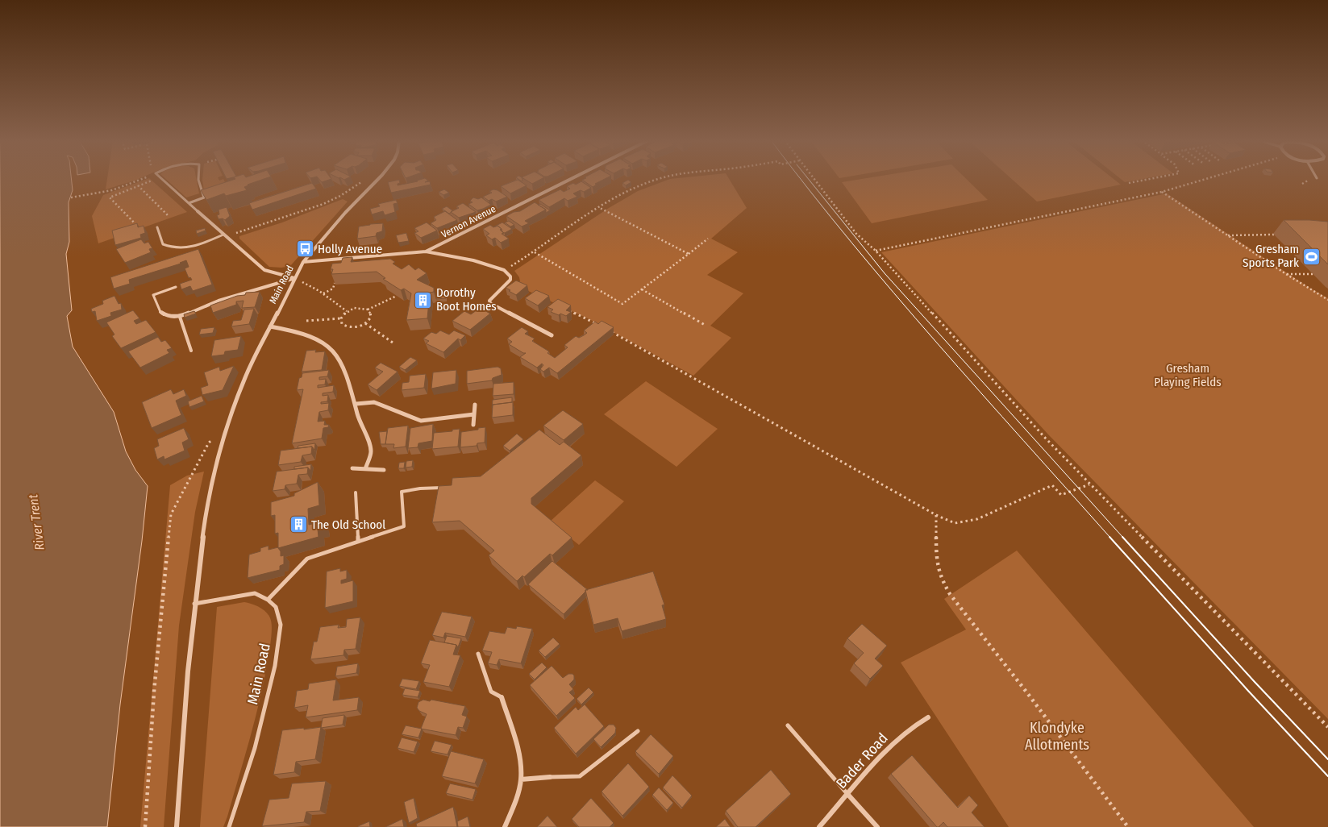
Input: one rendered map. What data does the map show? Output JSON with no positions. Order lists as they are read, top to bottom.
{
  "streets": {
    "street": ["Vernon Avenue", "Main Road", "Bader Road"]
  },
  "water": ["River Trent"],
  "parks": ["Gresham Playing Fields", "Klondyke Allotments"],
  "places": {
    "bus stop": ["Holly Avenue"],
    "sports": ["Gresham Sports Park"],
    "building": ["Dorothy Boot Homes", "The Old School"]
  }
}
